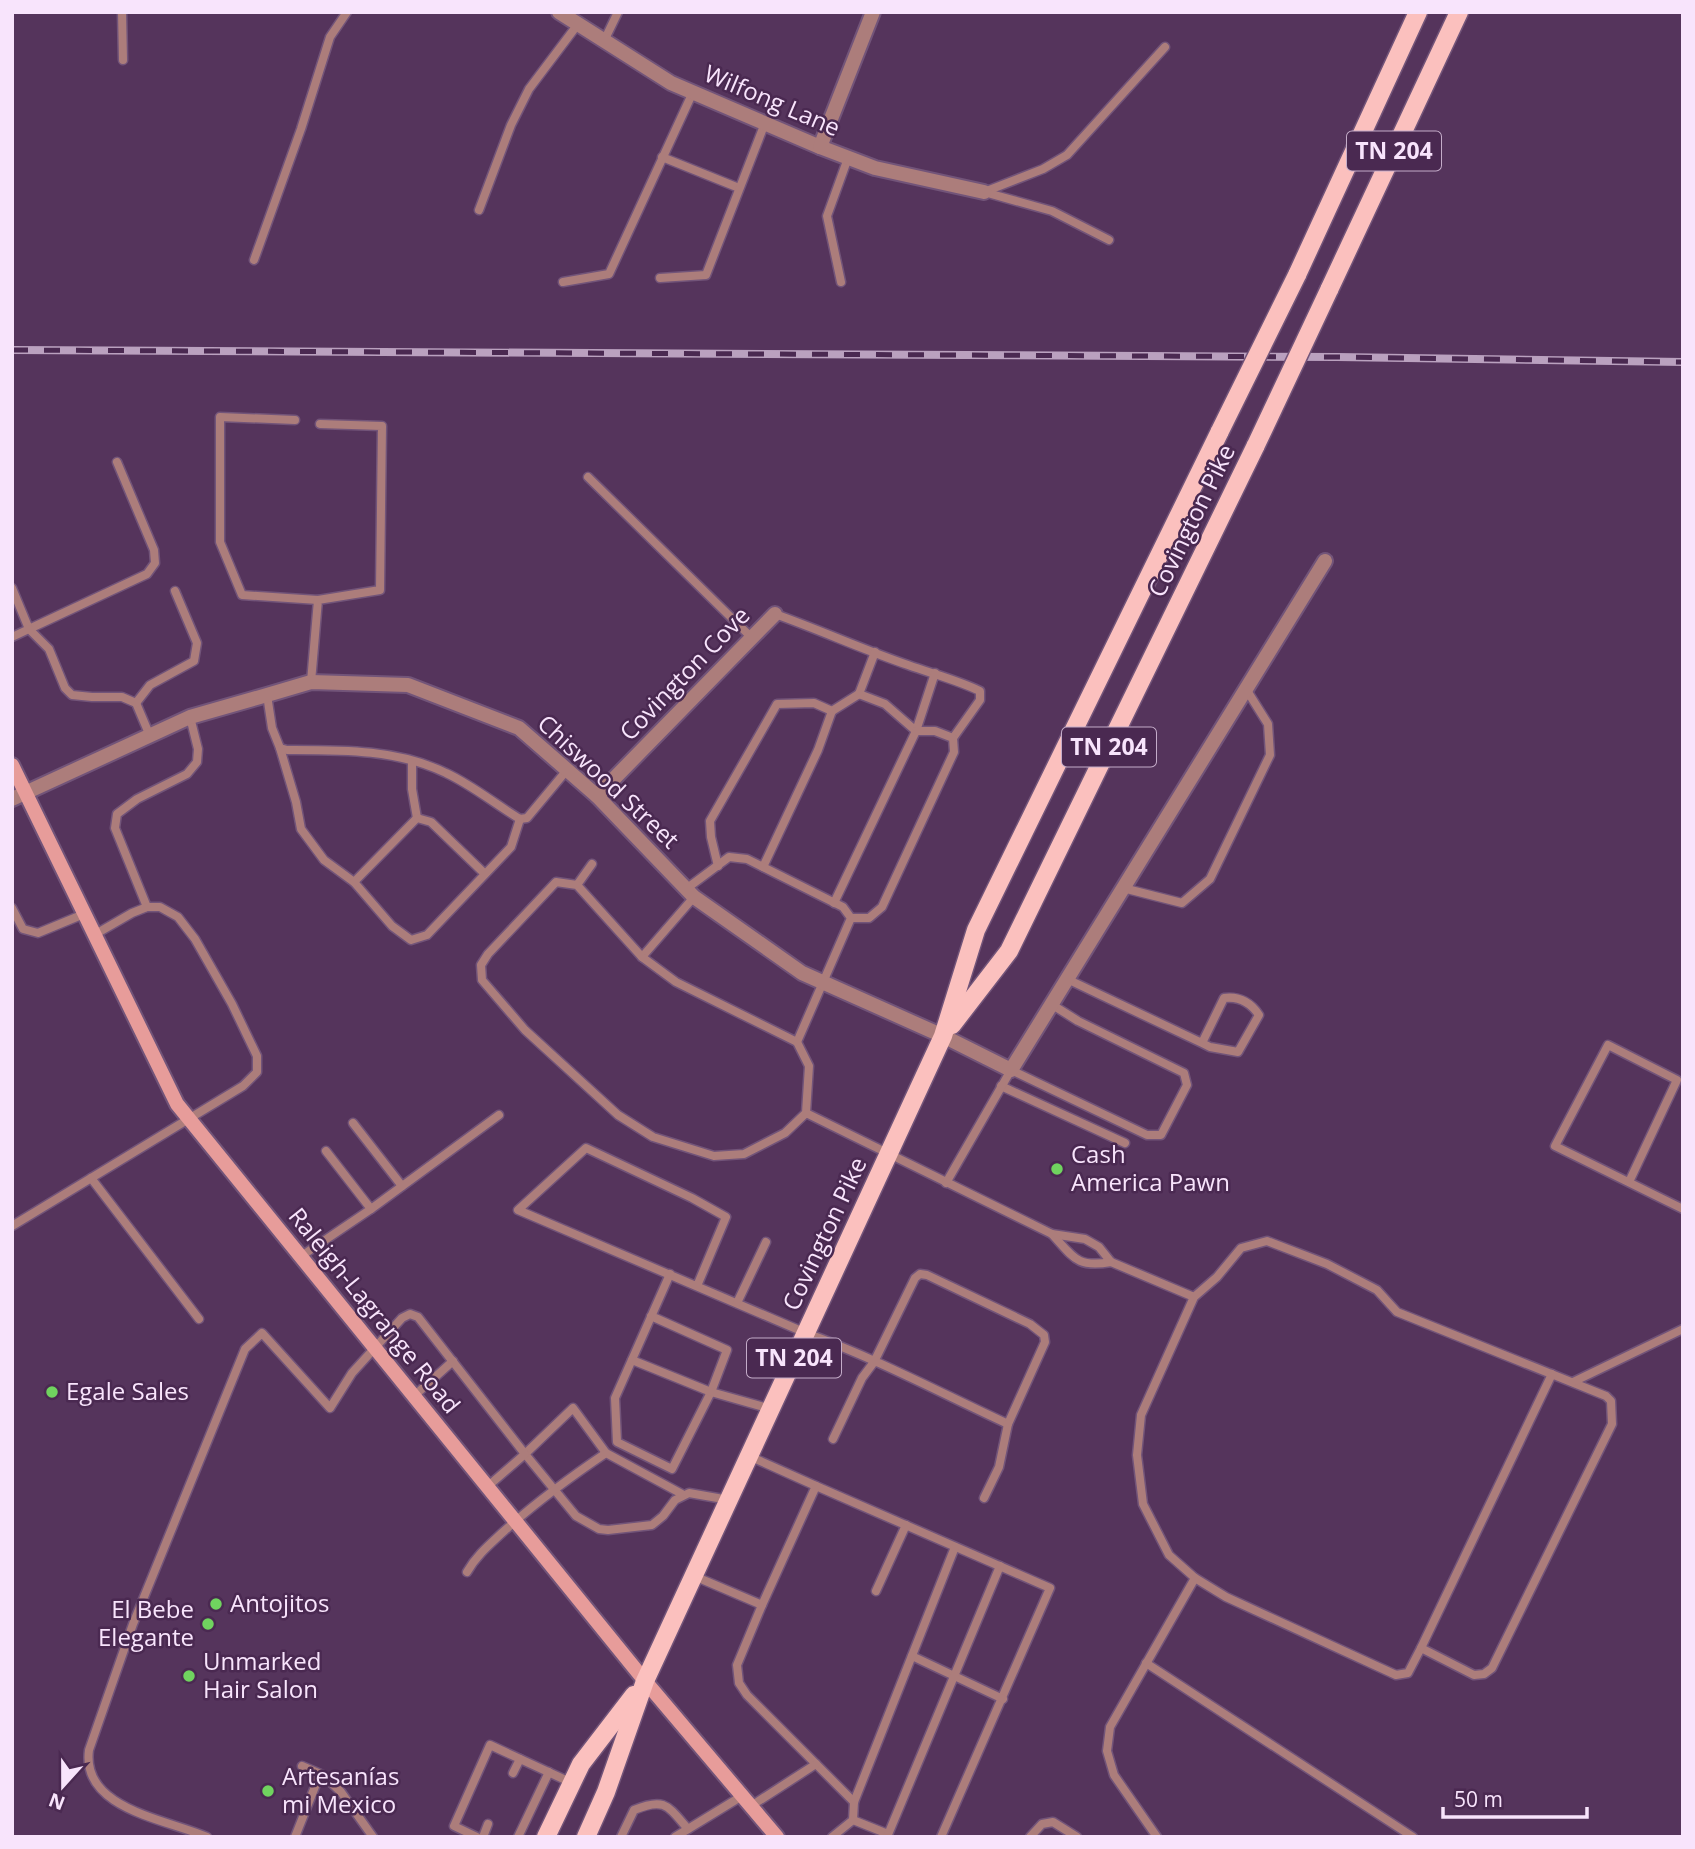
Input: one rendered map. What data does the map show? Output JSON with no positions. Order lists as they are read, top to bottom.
{
  "streets": {
    "main road": ["TN 204", "Covington Pike", "Raleigh-Lagrange Road"],
    "street": ["Wilfong Lane", "Covington Cove", "Chiswood Street"]
  },
  "crossings": [
    ["Covington Pike", "Chiswood Street"],
    ["Covington Pike", "Raleigh-Lagrange Road"],
    ["Covington Cove", "Chiswood Street"],
    ["Chiswood Street", "Raleigh-Lagrange Road"]
  ],
  "places": [
    "Cash America Pawn",
    "Egale Sales",
    "Antojitos",
    "El Bebe Elegante",
    "Unmarked Hair Salon",
    "Artesanías mi Mexico"
  ],
  "scale_bar": "50 m",
  "north": "bottom"
}
